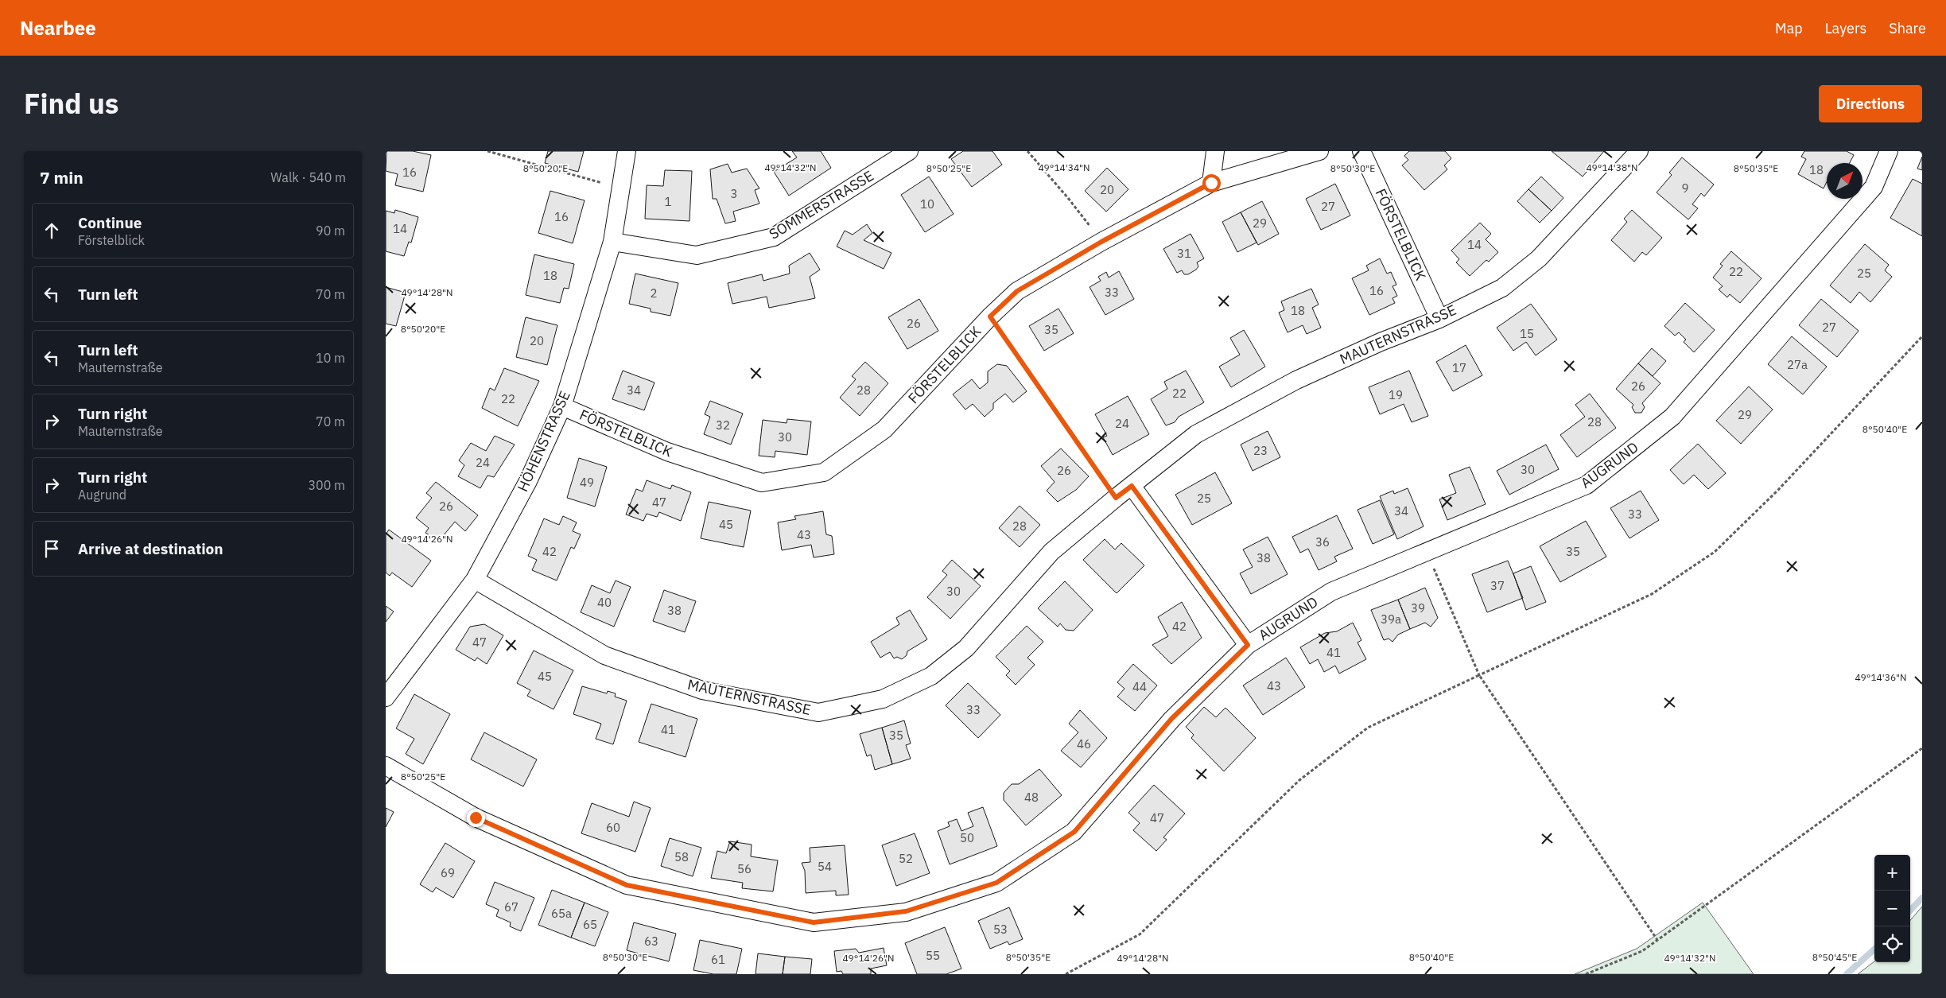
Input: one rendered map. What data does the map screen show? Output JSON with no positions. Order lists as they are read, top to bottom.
{
  "streets": {
    "street": [
      "SOMMERSTRASSE",
      "FÖRSTELBLICK",
      "MAUTERNSTRASSE",
      "HÖHENSTRASSE",
      "AUGRUND"
    ]
  },
  "crossings": [
    ["SOMMERSTRASSE", "HÖHENSTRASSE"],
    ["FÖRSTELBLICK", "MAUTERNSTRASSE"],
    ["FÖRSTELBLICK", "HÖHENSTRASSE"],
    ["MAUTERNSTRASSE", "HÖHENSTRASSE"]
  ],
  "house_numbers": [
    "18",
    "16",
    "9",
    "20",
    "3",
    "1",
    "10",
    "27",
    "16",
    "29",
    "14",
    "14",
    "31",
    "22",
    "25",
    "18",
    "16",
    "33",
    "2",
    "18",
    "26",
    "27",
    "35",
    "15",
    "20",
    "27a",
    "17",
    "26",
    "34",
    "28",
    "22",
    "19",
    "22",
    "29",
    "28",
    "24",
    "32",
    "30",
    "23",
    "24",
    "30",
    "26",
    "49",
    "25",
    "47",
    "26",
    "34",
    "33",
    "45",
    "28",
    "43",
    "36",
    "42",
    "35",
    "38",
    "37",
    "30",
    "40",
    "39",
    "38",
    "39a",
    "42",
    "47",
    "41",
    "45",
    "43",
    "44",
    "33",
    "41",
    "35",
    "46",
    "48",
    "47",
    "60",
    "50",
    "58",
    "52",
    "54",
    "56",
    "69",
    "67",
    "65a",
    "65",
    "53",
    "63",
    "55",
    "61"
  ],
  "north": "top right",
  "page": {
    "header": "Nearbee",
    "nav": ["Map", "Layers", "Share"],
    "title": "Find us",
    "buttons": "Directions",
    "heading": ["7 min", "Walk · 540 m"],
    "list": [
      ["Continue", "Förstelblick", "90 m"],
      ["Turn left", "70 m"],
      ["Turn left", "Mauternstraße", "10 m"],
      ["Turn right", "Mauternstraße", "70 m"],
      ["Turn right", "Augrund", "300 m"],
      "Arrive at destination"
    ],
    "map_buttons": ["+", "−"]
  },
  "coordinates": [
    "49°14'32\"N",
    "49°14'34\"N",
    "49°14'38\"N",
    "8°50'20\"E",
    "8°50'25\"E",
    "8°50'30\"E",
    "8°50'35\"E",
    "49°14'28\"N",
    "8°50'40\"E",
    "49°14'26\"N",
    "49°14'36\"N",
    "8°50'45\"E"
  ]
}
